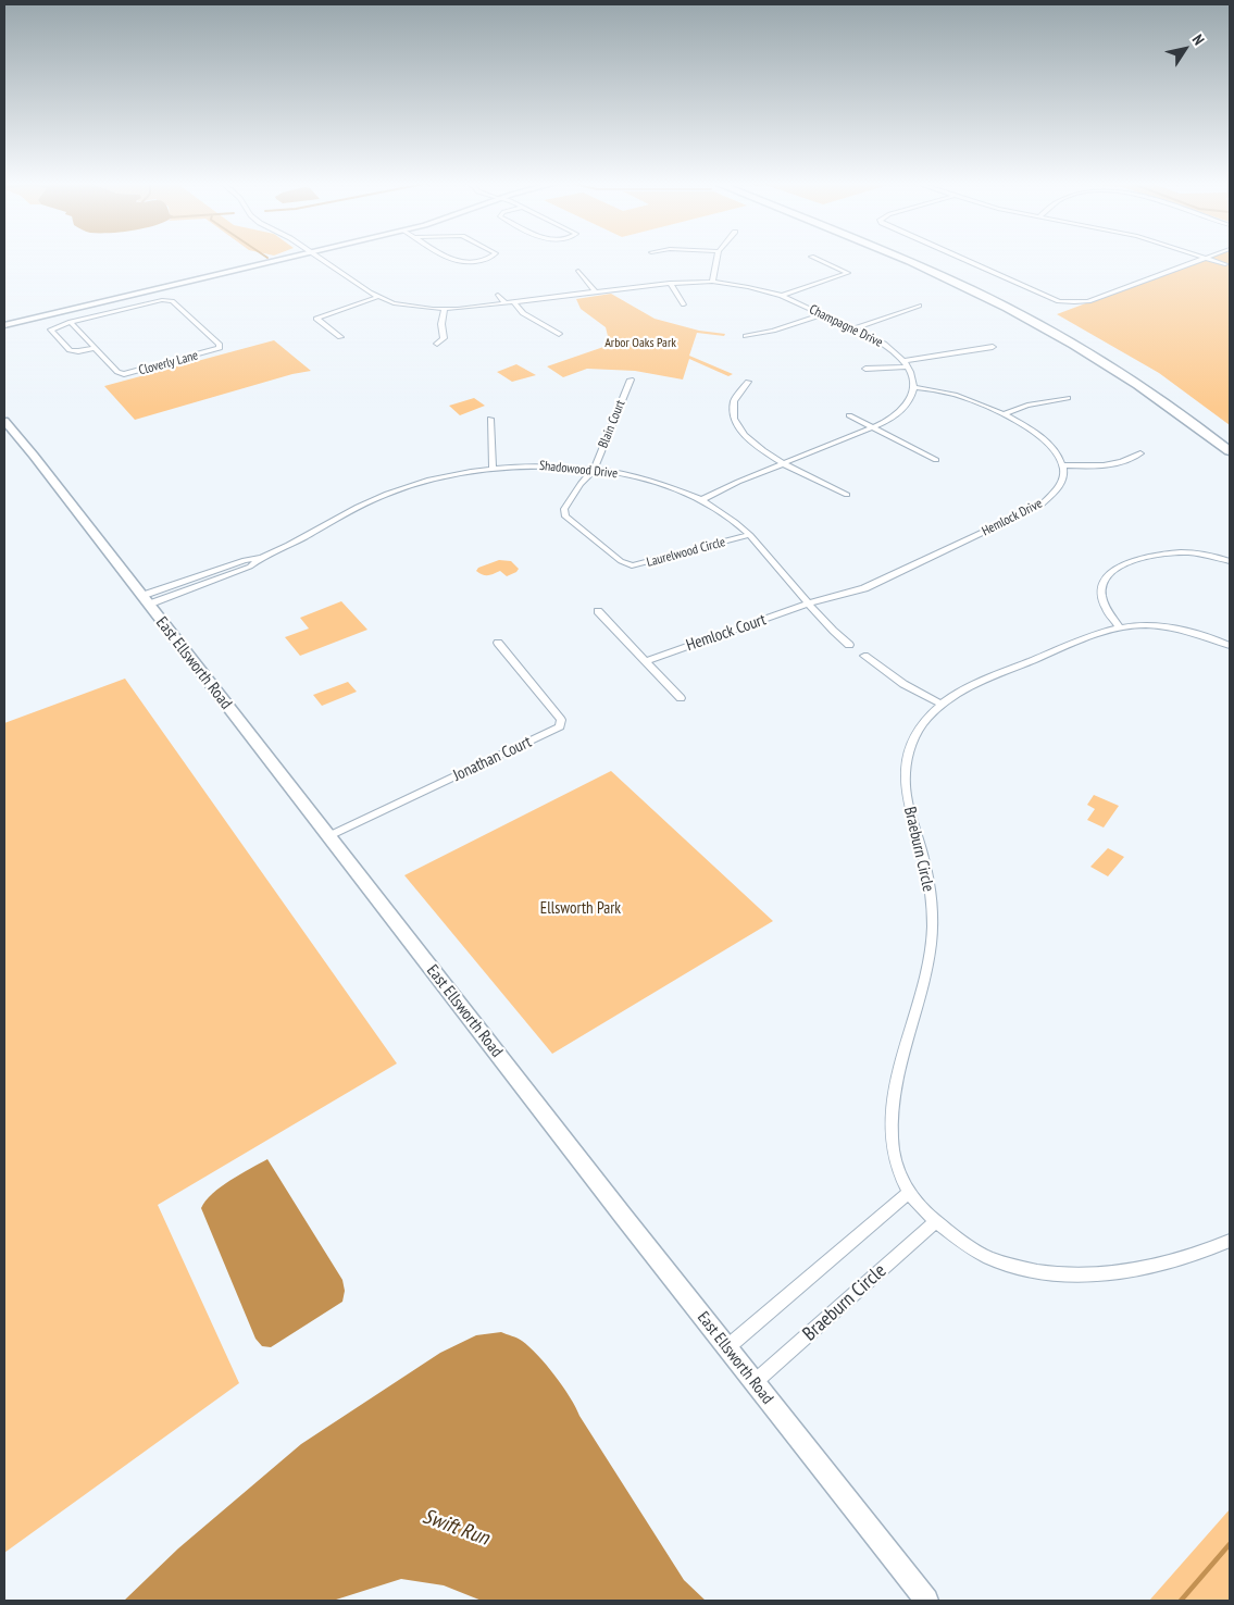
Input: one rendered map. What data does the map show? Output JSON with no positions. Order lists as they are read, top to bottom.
{
  "streets": {
    "main road": ["East Ellsworth Road"],
    "street": [
      "Champagne Drive",
      "Cloverly Lane",
      "Blain Court",
      "Shadowood Drive",
      "Hemlock Drive",
      "Laurelwood Circle",
      "Hemlock Court",
      "Jonathan Court",
      "Braeburn Circle"
    ]
  },
  "crossings": [
    ["Blain Court", "Shadowood Drive"],
    ["Blain Court", "Laurelwood Circle"],
    ["Shadowood Drive", "Hemlock Drive"],
    ["Shadowood Drive", "Laurelwood Circle"],
    ["Shadowood Drive", "Hemlock Court"],
    ["Shadowood Drive", "East Ellsworth Road"],
    ["Hemlock Drive", "Hemlock Court"],
    ["East Ellsworth Road", "Jonathan Court"],
    ["East Ellsworth Road", "Braeburn Circle"]
  ],
  "water": ["Swift Run"],
  "parks": ["Arbor Oaks Park", "Ellsworth Park"],
  "north": "top right"
}
